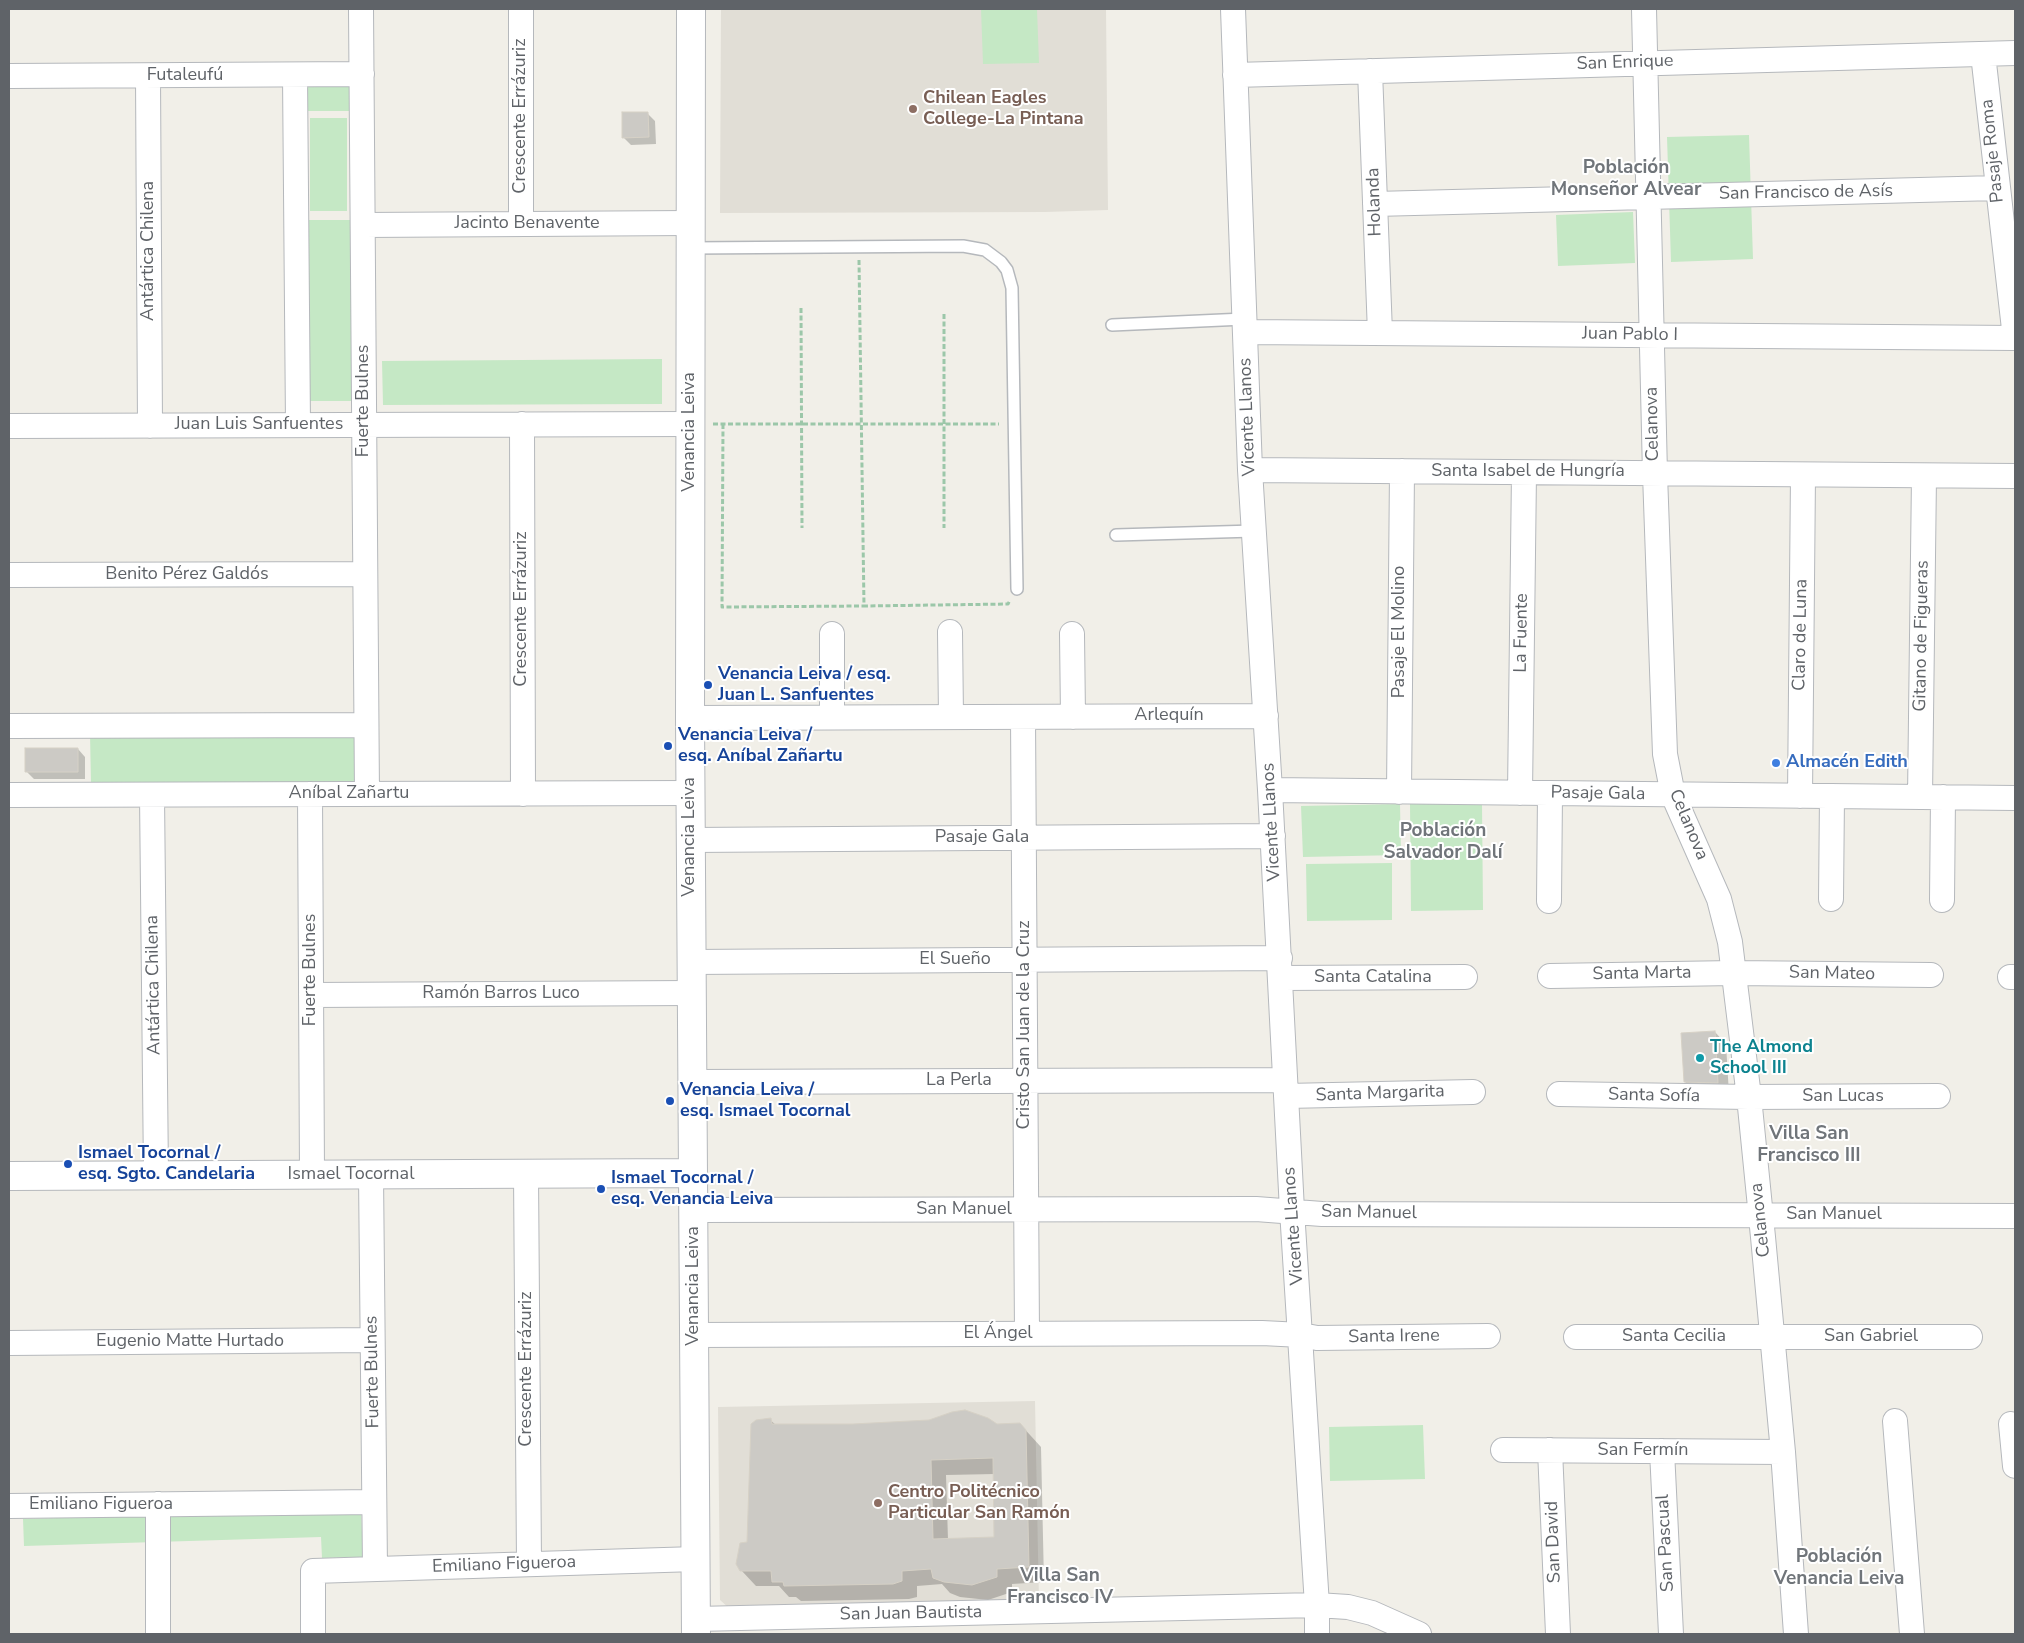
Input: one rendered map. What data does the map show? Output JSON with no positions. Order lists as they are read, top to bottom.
{
  "streets": {
    "street": [
      "San Enrique",
      "Futaleufú",
      "Crescente Errázuriz",
      "Pasaje Roma",
      "San Francisco de Asís",
      "Holanda",
      "Jacinto Benavente",
      "Antártica Chilena",
      "Juan Pablo I",
      "Fuerte Bulnes",
      "Vicente Llanos",
      "Celanova",
      "Juan Luis Sanfuentes",
      "Venancia Leiva",
      "Santa Isabel de Hungría",
      "Benito Pérez Galdós",
      "Pasaje El Molino",
      "La Fuente",
      "Claro de Luna",
      "Gitano de Figueras",
      "Arlequín",
      "Aníbal Zañartu",
      "Pasaje Gala",
      "El Sueño",
      "Santa Marta",
      "San Mateo",
      "Santa Catalina",
      "Ramón Barros Luco",
      "Cristo San Juan de la Cruz",
      "La Perla",
      "Santa Margarita",
      "Santa Sofía",
      "San Lucas",
      "Ismael Tocornal",
      "San Manuel",
      "El Ángel",
      "Santa Irene",
      "Santa Cecilia",
      "San Gabriel",
      "Eugenio Matte Hurtado",
      "San Fermín",
      "Emiliano Figueroa",
      "San David",
      "San Pascual",
      "San Juan Bautista"
    ]
  },
  "crossings": [
    ["San Enrique", "Pasaje Roma"],
    ["San Enrique", "Holanda"],
    ["San Enrique", "Vicente Llanos"],
    ["San Enrique", "Celanova"],
    ["Futaleufú", "Antártica Chilena"],
    ["Futaleufú", "Fuerte Bulnes"],
    ["Crescente Errázuriz", "Jacinto Benavente"],
    ["Crescente Errázuriz", "Juan Luis Sanfuentes"],
    ["Crescente Errázuriz", "Aníbal Zañartu"],
    ["Crescente Errázuriz", "Ismael Tocornal"],
    ["Crescente Errázuriz", "Emiliano Figueroa"],
    ["Pasaje Roma", "San Francisco de Asís"],
    ["Pasaje Roma", "Juan Pablo I"],
    ["San Francisco de Asís", "Holanda"],
    ["San Francisco de Asís", "Celanova"],
    ["Holanda", "Juan Pablo I"],
    ["Jacinto Benavente", "Fuerte Bulnes"],
    ["Jacinto Benavente", "Venancia Leiva"],
    ["Antártica Chilena", "Juan Luis Sanfuentes"],
    ["Antártica Chilena", "Aníbal Zañartu"],
    ["Antártica Chilena", "Ismael Tocornal"],
    ["Juan Pablo I", "Vicente Llanos"],
    ["Juan Pablo I", "Celanova"],
    ["Fuerte Bulnes", "Juan Luis Sanfuentes"],
    ["Fuerte Bulnes", "Benito Pérez Galdós"],
    ["Fuerte Bulnes", "Aníbal Zañartu"],
    ["Fuerte Bulnes", "Ramón Barros Luco"],
    ["Fuerte Bulnes", "Ismael Tocornal"],
    ["Fuerte Bulnes", "Eugenio Matte Hurtado"],
    ["Fuerte Bulnes", "Emiliano Figueroa"],
    ["Vicente Llanos", "Santa Isabel de Hungría"],
    ["Vicente Llanos", "Arlequín"],
    ["Vicente Llanos", "Pasaje Gala"],
    ["Vicente Llanos", "El Sueño"],
    ["Vicente Llanos", "Santa Catalina"],
    ["Vicente Llanos", "La Perla"],
    ["Vicente Llanos", "Santa Margarita"],
    ["Vicente Llanos", "San Manuel"],
    ["Vicente Llanos", "El Ángel"],
    ["Vicente Llanos", "Santa Irene"],
    ["Vicente Llanos", "San Juan Bautista"],
    ["Celanova", "Santa Isabel de Hungría"],
    ["Celanova", "Pasaje Gala"],
    ["Celanova", "Santa Marta"],
    ["Celanova", "San Mateo"],
    ["Celanova", "Santa Sofía"],
    ["Celanova", "San Lucas"],
    ["Celanova", "San Manuel"],
    ["Celanova", "Santa Cecilia"],
    ["Celanova", "San Gabriel"],
    ["Celanova", "San Fermín"],
    ["Juan Luis Sanfuentes", "Venancia Leiva"],
    ["Venancia Leiva", "Arlequín"],
    ["Venancia Leiva", "Aníbal Zañartu"],
    ["Venancia Leiva", "Pasaje Gala"],
    ["Venancia Leiva", "El Sueño"],
    ["Venancia Leiva", "Ramón Barros Luco"],
    ["Venancia Leiva", "La Perla"],
    ["Venancia Leiva", "Ismael Tocornal"],
    ["Venancia Leiva", "San Manuel"],
    ["Venancia Leiva", "El Ángel"],
    ["Venancia Leiva", "Emiliano Figueroa"],
    ["Venancia Leiva", "San Juan Bautista"],
    ["Santa Isabel de Hungría", "Pasaje El Molino"],
    ["Santa Isabel de Hungría", "La Fuente"],
    ["Santa Isabel de Hungría", "Claro de Luna"],
    ["Santa Isabel de Hungría", "Gitano de Figueras"],
    ["Pasaje El Molino", "Pasaje Gala"],
    ["La Fuente", "Pasaje Gala"],
    ["Claro de Luna", "Pasaje Gala"],
    ["Gitano de Figueras", "Pasaje Gala"],
    ["Arlequín", "Cristo San Juan de la Cruz"],
    ["Pasaje Gala", "Cristo San Juan de la Cruz"],
    ["El Sueño", "Santa Catalina"],
    ["El Sueño", "Cristo San Juan de la Cruz"],
    ["Santa Marta", "San Mateo"],
    ["Cristo San Juan de la Cruz", "La Perla"],
    ["Cristo San Juan de la Cruz", "San Manuel"],
    ["Cristo San Juan de la Cruz", "El Ángel"],
    ["La Perla", "Santa Margarita"],
    ["Santa Sofía", "San Lucas"],
    ["El Ángel", "Santa Irene"],
    ["Santa Cecilia", "San Gabriel"],
    ["San Fermín", "San David"],
    ["San Fermín", "San Pascual"]
  ],
  "districts": [
    "Población Monseñor Alvear",
    "Población Salvador Dalí",
    "Villa San Francisco III",
    "Población Venancia Leiva",
    "Villa San Francisco IV"
  ],
  "places": [
    "Chilean Eagles College-La Pintana",
    "Venancia Leiva / esq. Juan L. Sanfuentes",
    "Venancia Leiva / esq. Aníbal Zañartu",
    "Almacén Edith",
    "The Almond School III",
    "Venancia Leiva / esq. Ismael Tocornal",
    "Ismael Tocornal / esq. Sgto. Candelaria",
    "Ismael Tocornal / esq. Venancia Leiva",
    "Centro Politécnico Particular San Ramón"
  ]
}
